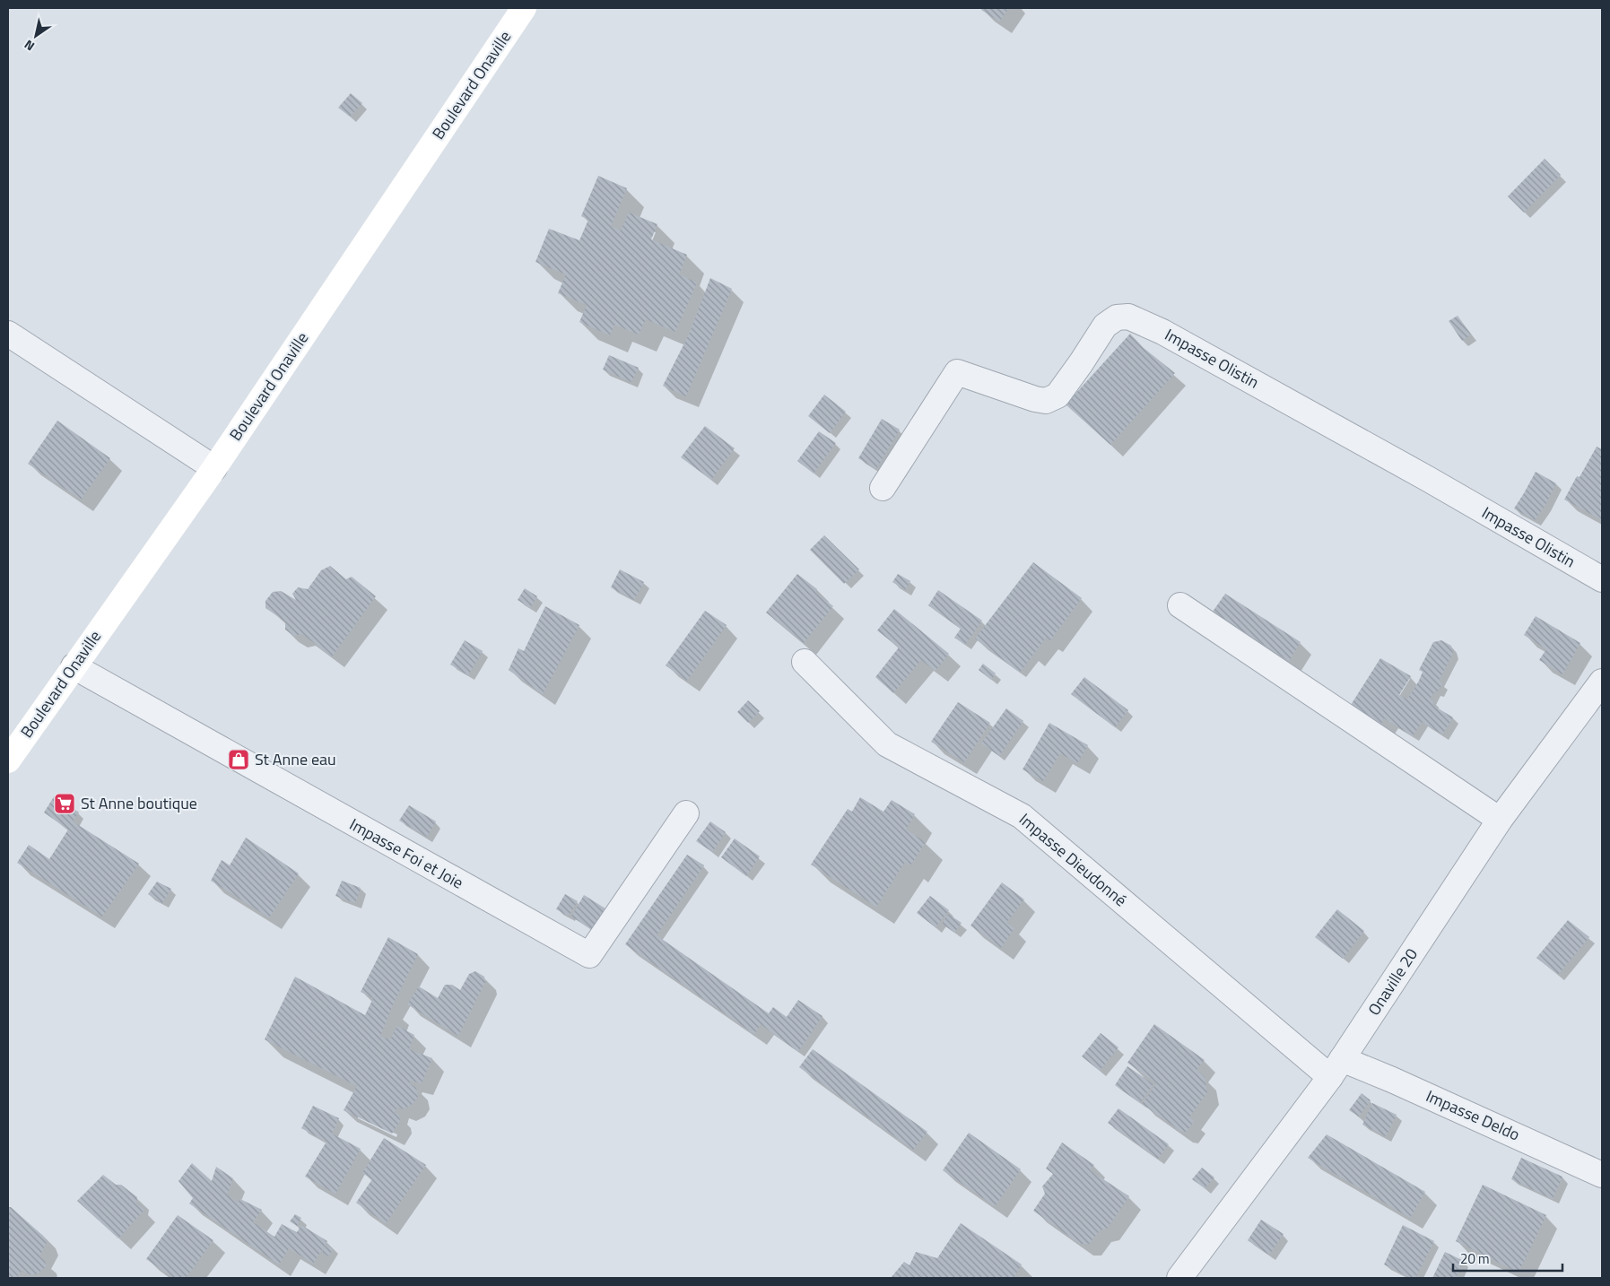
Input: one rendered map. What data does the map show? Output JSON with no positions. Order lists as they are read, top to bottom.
{
  "streets": {
    "street": [
      "Boulevard Onaville",
      "Impasse Olistin",
      "Impasse Foi et Joie",
      "Impasse Dieudonné",
      "Onaville 20",
      "Impasse Deldo"
    ]
  },
  "crossings": [
    ["Boulevard Onaville", "Impasse Foi et Joie"],
    ["Impasse Dieudonné", "Onaville 20"],
    ["Impasse Dieudonné", "Impasse Deldo"],
    ["Onaville 20", "Impasse Deldo"]
  ],
  "places": {
    "shop": ["St Anne eau"],
    "supermarket": ["St Anne boutique"]
  },
  "scale_bar": "20 m",
  "north": "bottom left"
}
